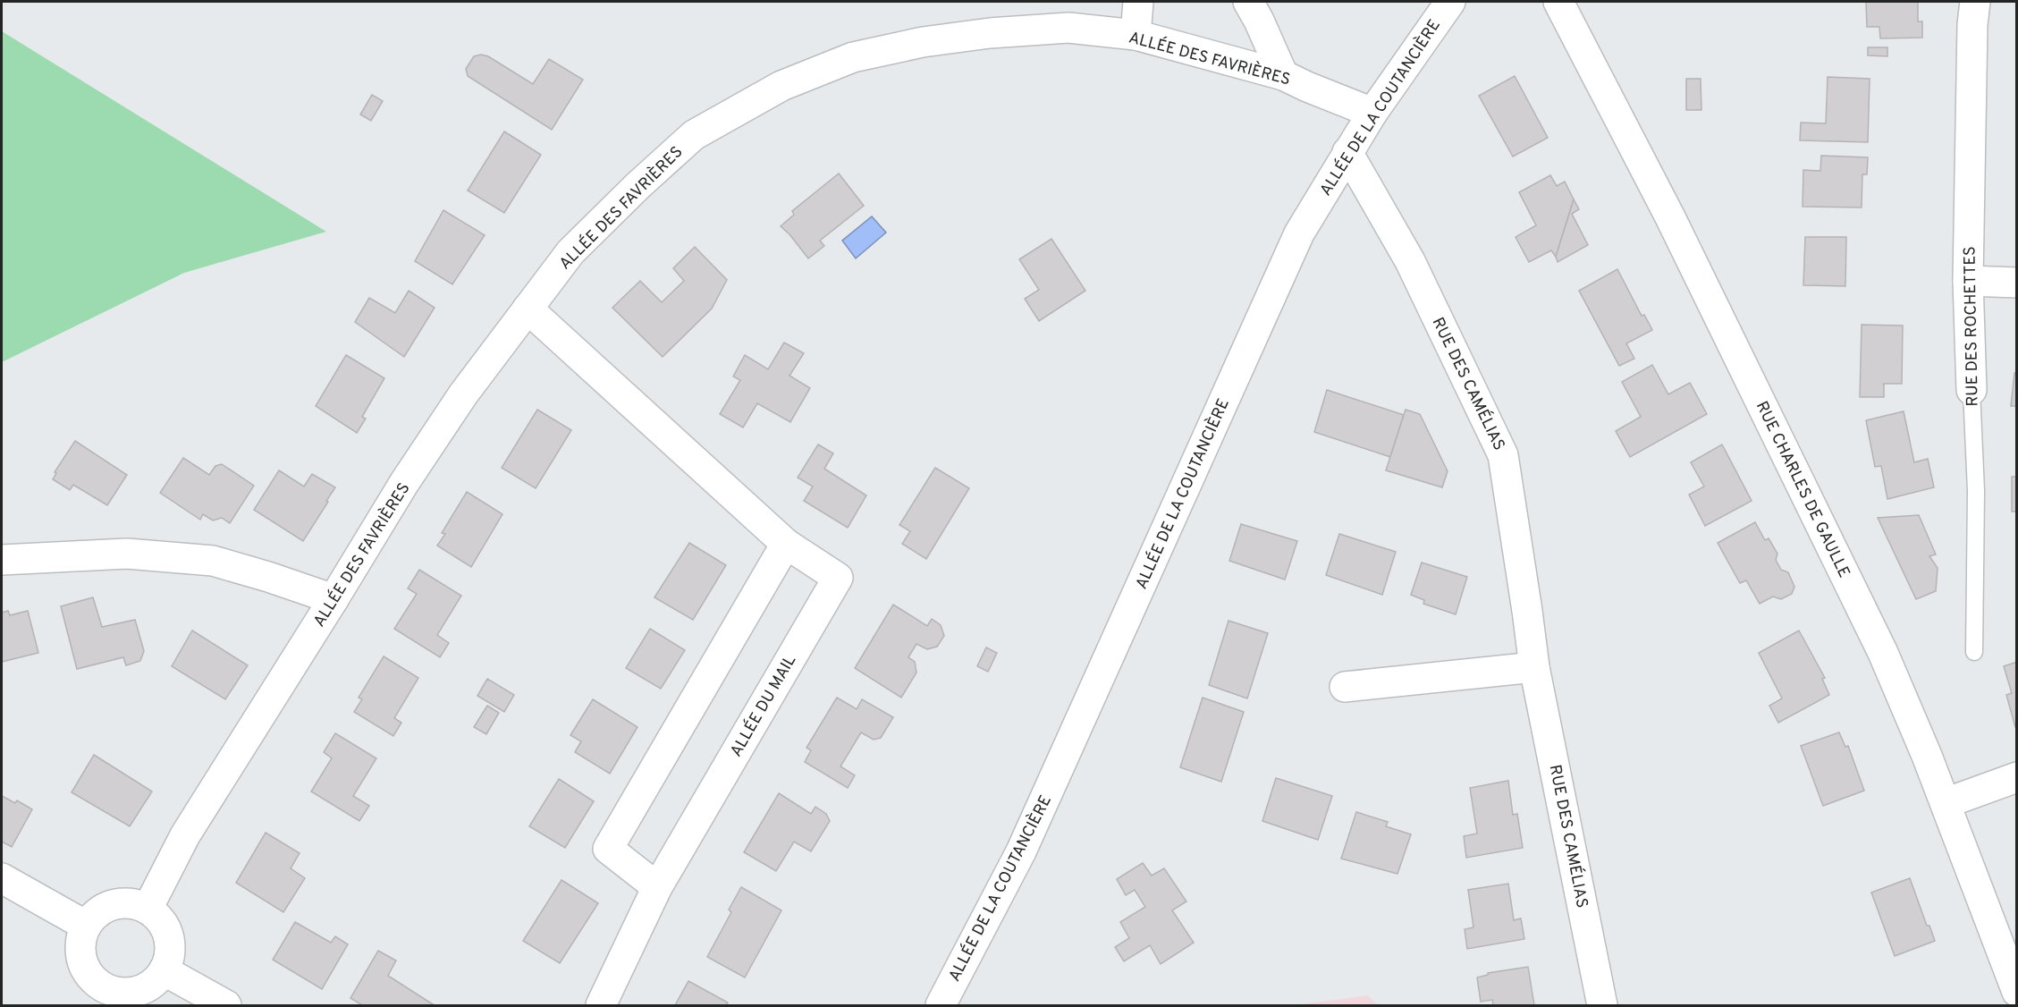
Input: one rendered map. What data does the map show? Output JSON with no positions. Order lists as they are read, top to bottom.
{
  "streets": {
    "street": [
      "ALLÉE DES FAVRIÈRES",
      "ALLÉE DE LA COUTANCIÈRE",
      "RUE DES ROCHETTES",
      "RUE DES CAMÉLIAS",
      "RUE CHARLES DE GAULLE",
      "ALLÉE DU MAIL"
    ]
  },
  "crossings": [
    ["ALLÉE DES FAVRIÈRES", "ALLÉE DE LA COUTANCIÈRE"],
    ["ALLÉE DES FAVRIÈRES", "ALLÉE DU MAIL"],
    ["ALLÉE DE LA COUTANCIÈRE", "RUE DES CAMÉLIAS"]
  ]
}
